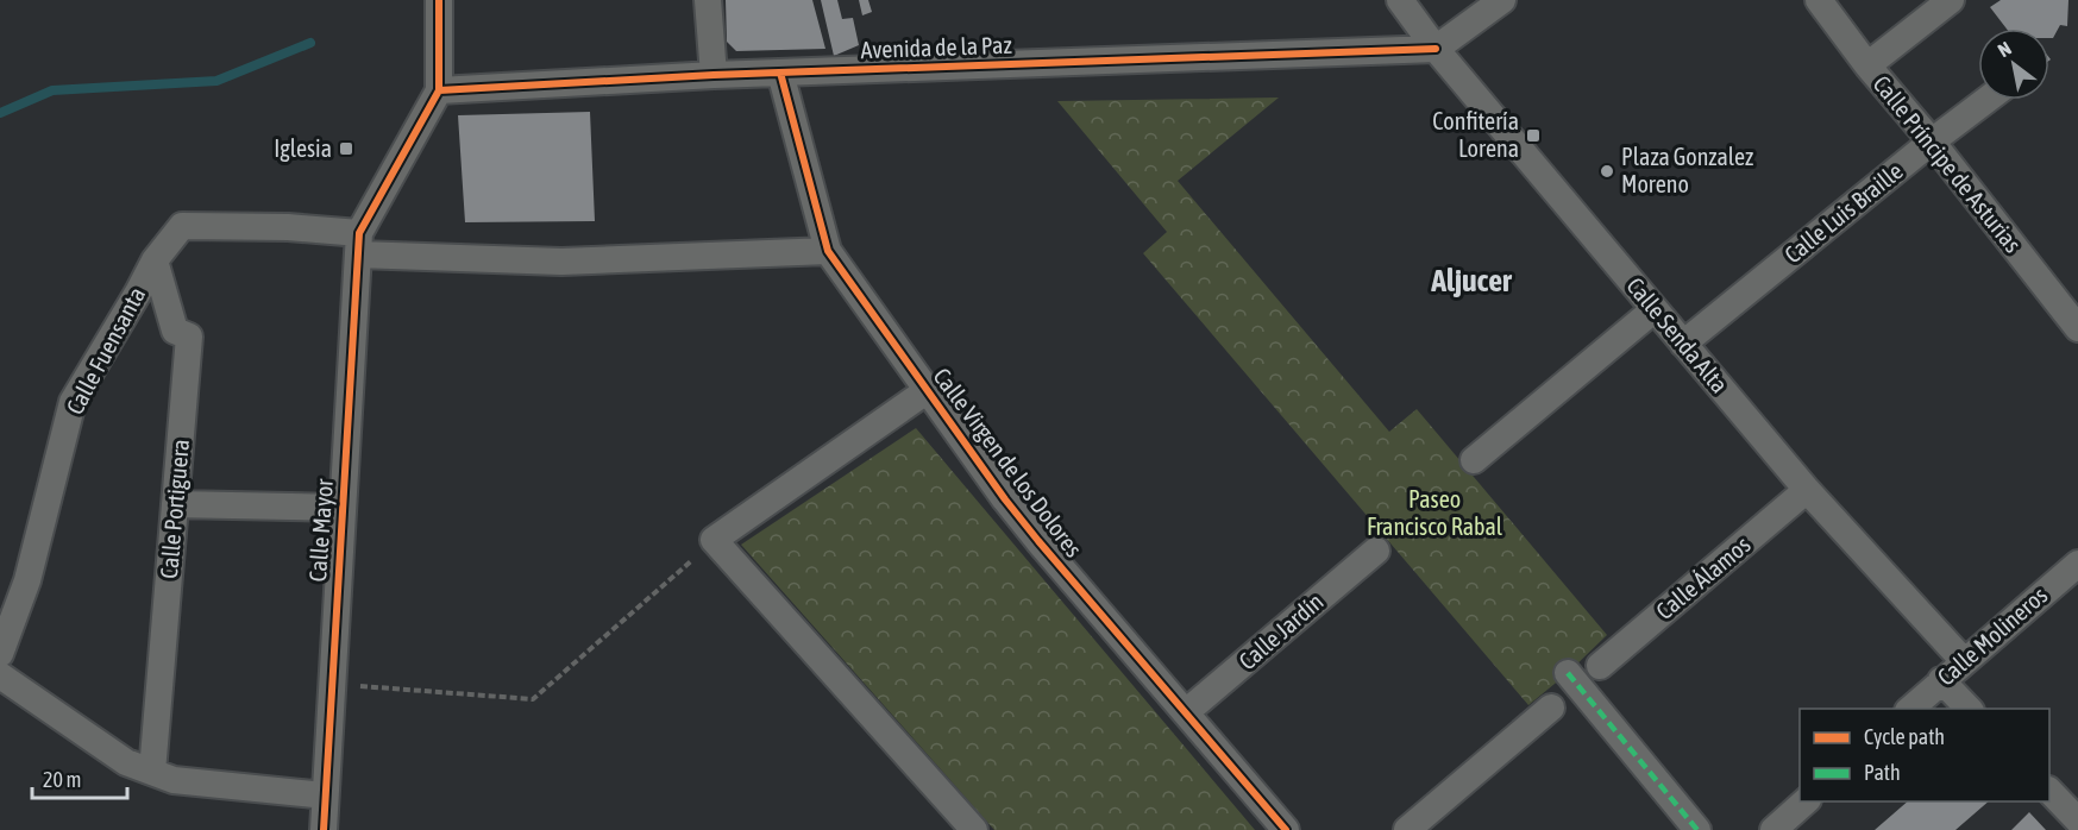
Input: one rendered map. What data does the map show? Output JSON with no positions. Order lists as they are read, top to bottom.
{
  "streets": {
    "street": [
      "Avenida de la Paz",
      "Calle Príncipe de Asturias",
      "Calle Luis Braille",
      "Calle Senda Alta",
      "Calle Fuensanta",
      "Calle Virgen de los Dolores",
      "Calle Portiguera",
      "Calle Mayor",
      "Calle Álamos",
      "Calle Jardín",
      "Calle Molineros"
    ]
  },
  "crossings": [
    ["Avenida de la Paz", "Calle Senda Alta"],
    ["Avenida de la Paz", "Calle Virgen de los Dolores"],
    ["Calle Príncipe de Asturias", "Calle Luis Braille"],
    ["Calle Luis Braille", "Calle Senda Alta"],
    ["Calle Senda Alta", "Calle Álamos"],
    ["Calle Senda Alta", "Calle Molineros"],
    ["Calle Fuensanta", "Calle Portiguera"],
    ["Calle Fuensanta", "Calle Mayor"],
    ["Calle Virgen de los Dolores", "Calle Jardín"]
  ],
  "districts": ["Aljucer"],
  "parks": ["Paseo Francisco Rabal"],
  "places": {
    "transit": ["Confitería Lorena", "Iglesia"],
    "other": ["Plaza Gonzalez Moreno"]
  },
  "legend": ["Cycle path", "Path"],
  "scale_bar": "20 m",
  "north": "top left"
}
